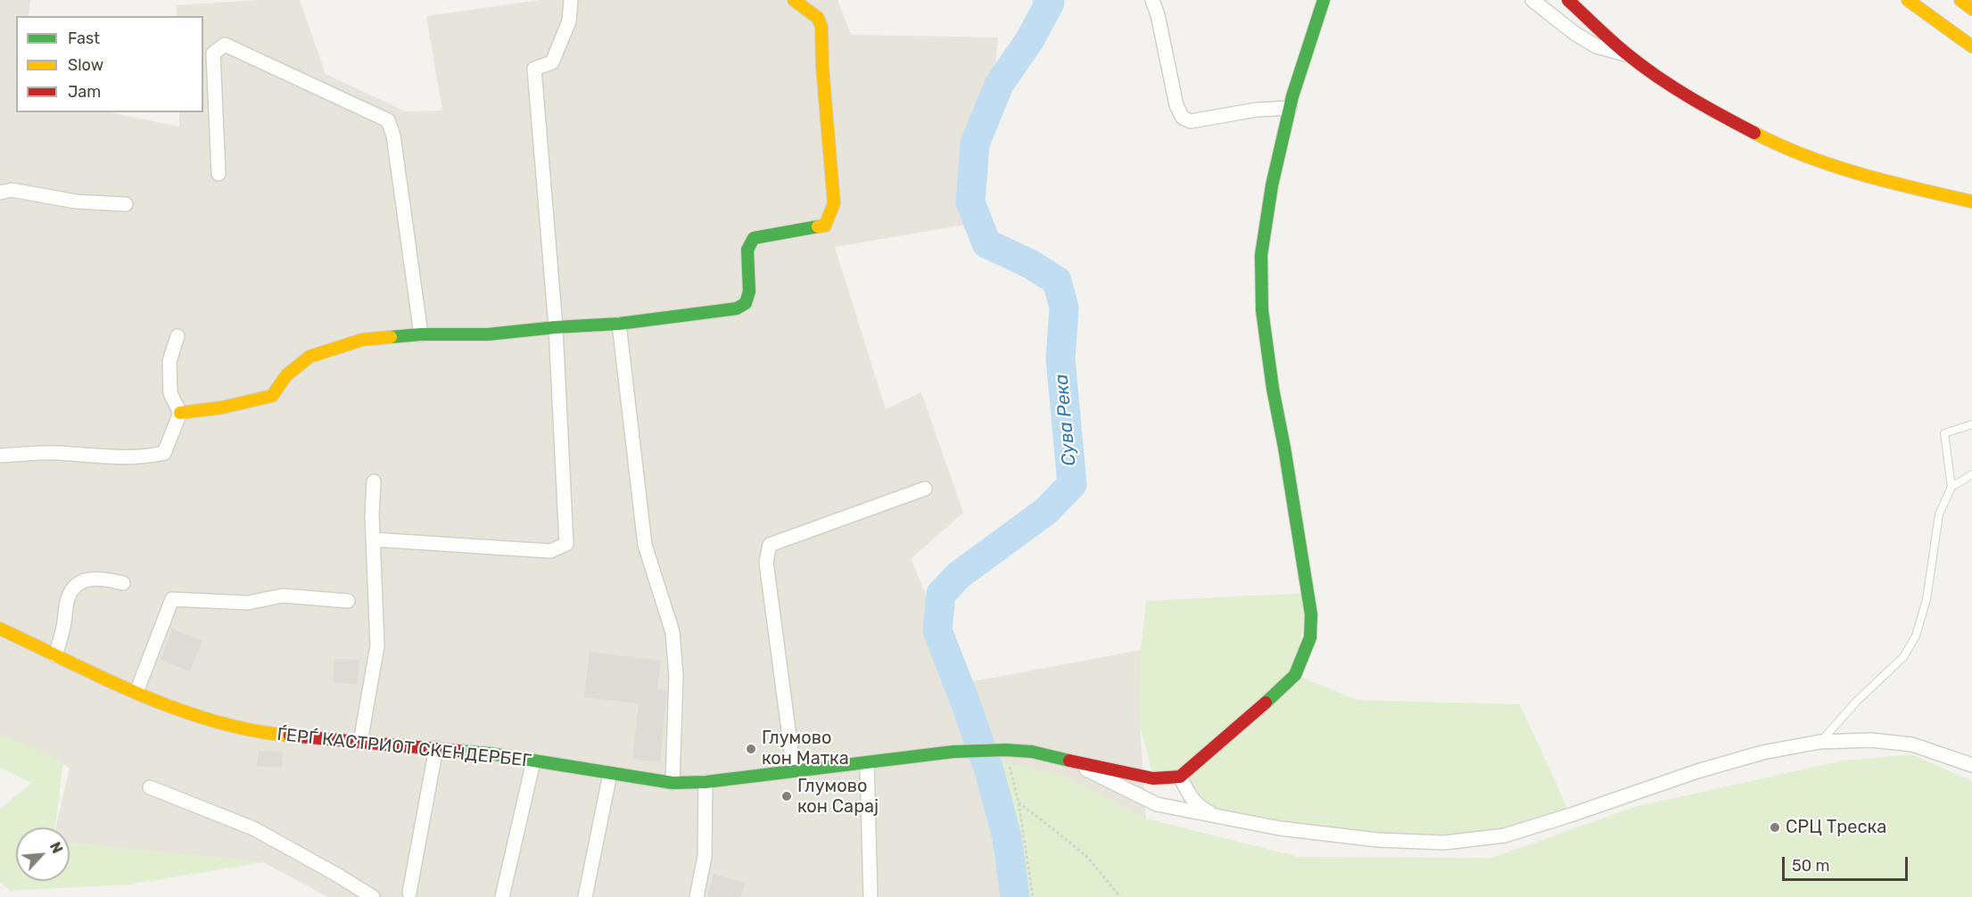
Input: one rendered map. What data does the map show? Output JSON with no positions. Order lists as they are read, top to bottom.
{
  "streets": {
    "main road": ["ЃЕРЃ КАСТРИОТ СКЕНДЕРБЕГ"]
  },
  "water": ["Сува Река"],
  "places": ["Глумово кон Матка", "Глумово кон Сарај", "СРЦ Треска"],
  "legend": ["Fast", "Slow", "Jam"],
  "scale_bar": "50 m",
  "north": "top right"
}
